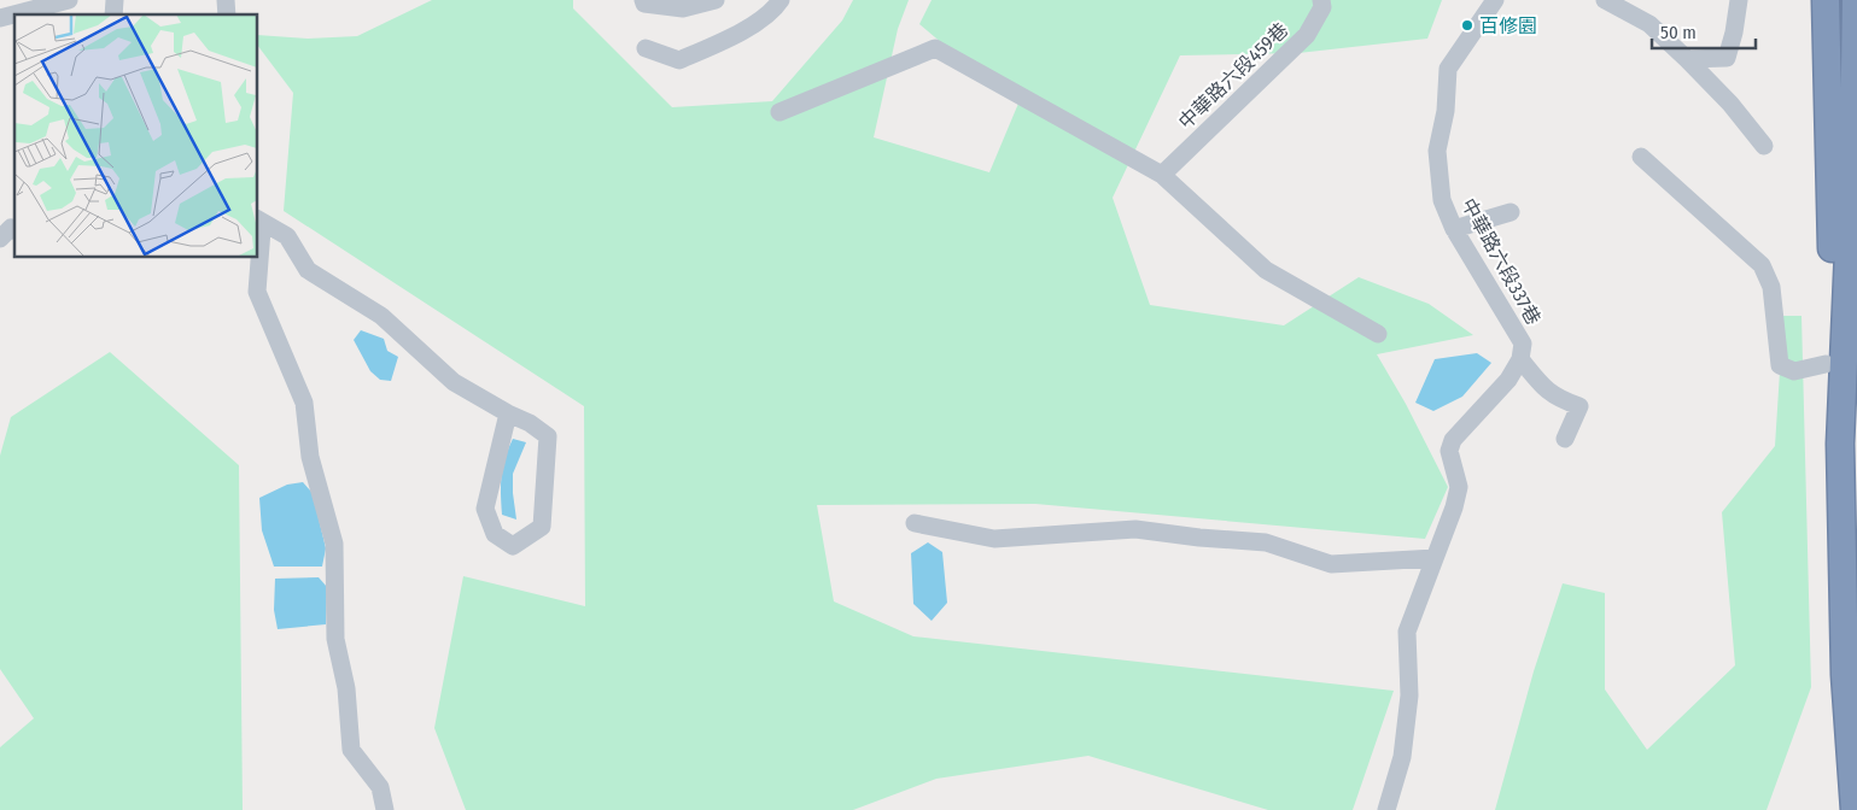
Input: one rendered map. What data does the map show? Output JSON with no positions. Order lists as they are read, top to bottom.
{
  "streets": {
    "street": ["中華路六段459巷", "中華路六段337巷"]
  },
  "places": ["百修園"],
  "scale_bar": "50 m"
}
